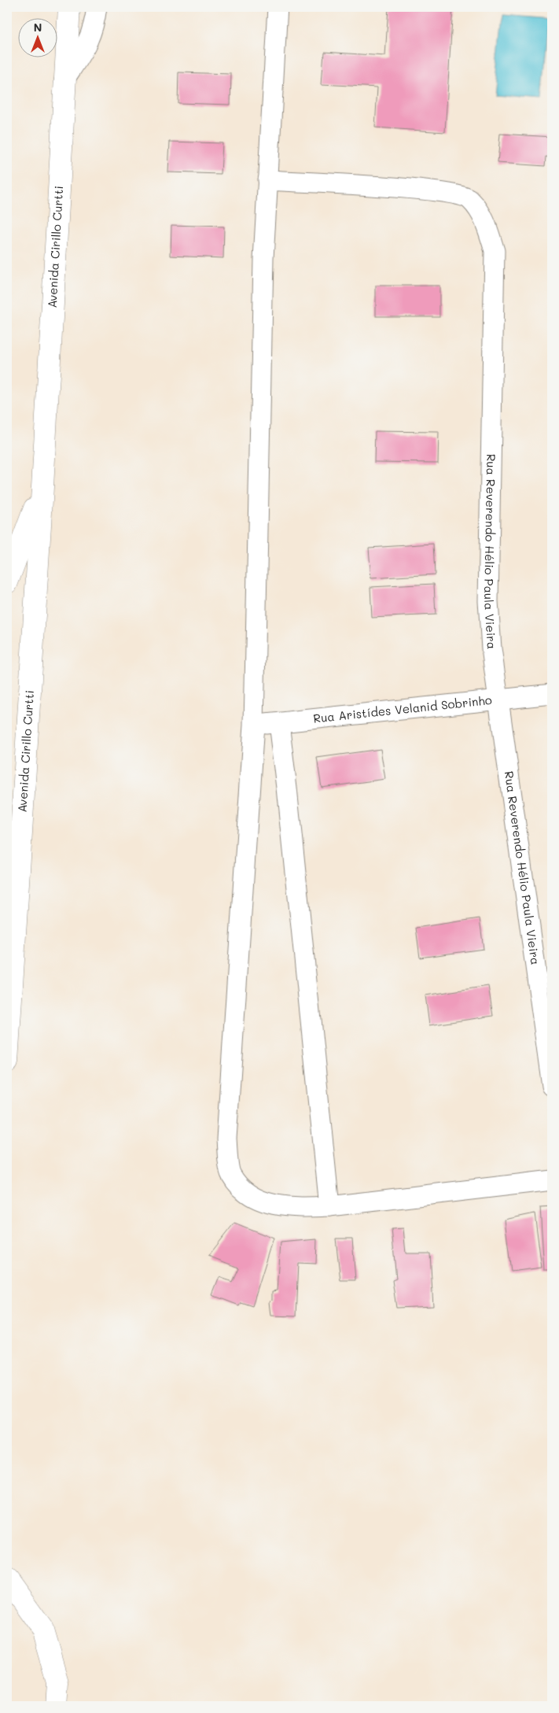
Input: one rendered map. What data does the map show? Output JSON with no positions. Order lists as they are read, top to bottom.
{
  "streets": {
    "main road": ["Avenida Cirillo Curtti"],
    "street": ["Rua Reverendo Hélio Paula Vieira", "Rua Aristídes Velanid Sobrinho"]
  },
  "crossings": [
    ["Rua Reverendo Hélio Paula Vieira", "Rua Aristídes Velanid Sobrinho"]
  ],
  "north": "top"
}
